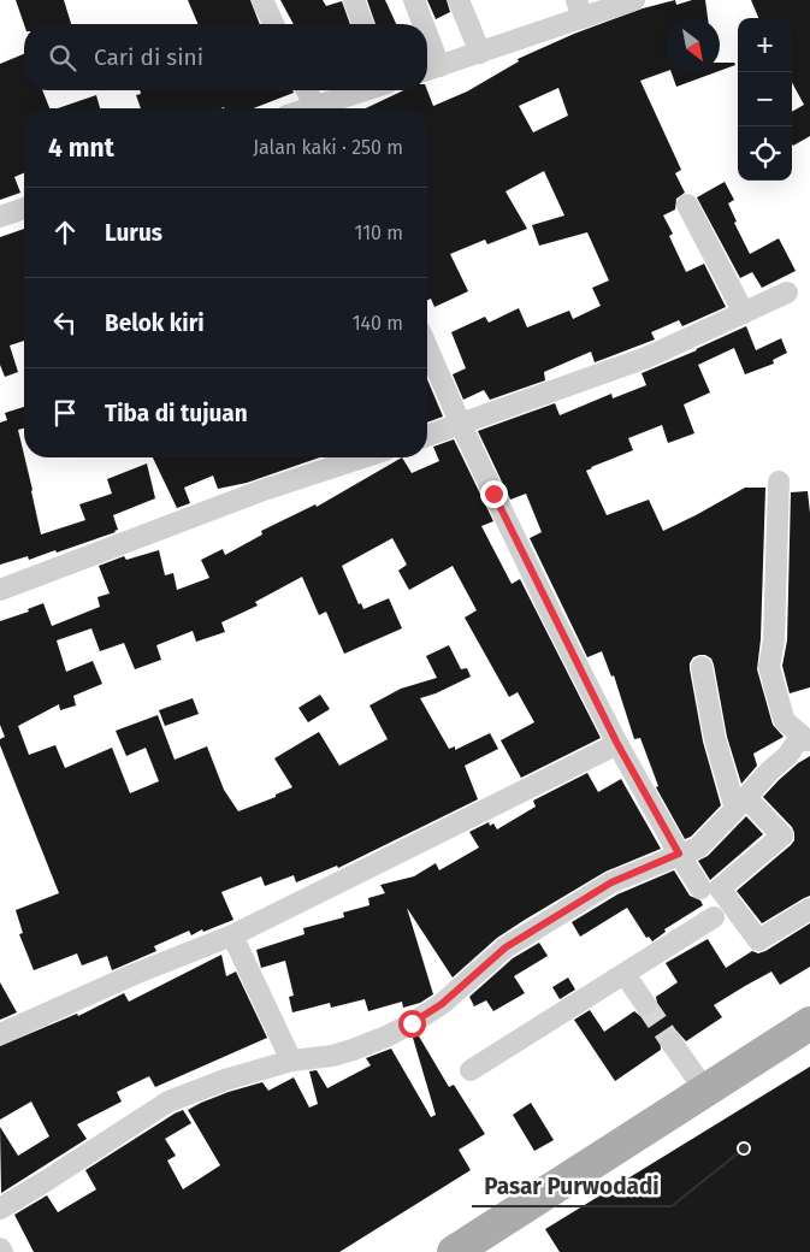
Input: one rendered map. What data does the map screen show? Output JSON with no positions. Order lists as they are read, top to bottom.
{
  "places": ["Pasar Purwodadi"],
  "north": "bottom right",
  "page": {
    "map_buttons": ["+", "−"],
    "search": "Cari di sini",
    "heading": ["4 mnt", "Jalan kaki · 250 m"],
    "list": [
      ["Lurus", "110 m"],
      ["Belok kiri", "140 m"],
      "Tiba di tujuan"
    ]
  }
}
